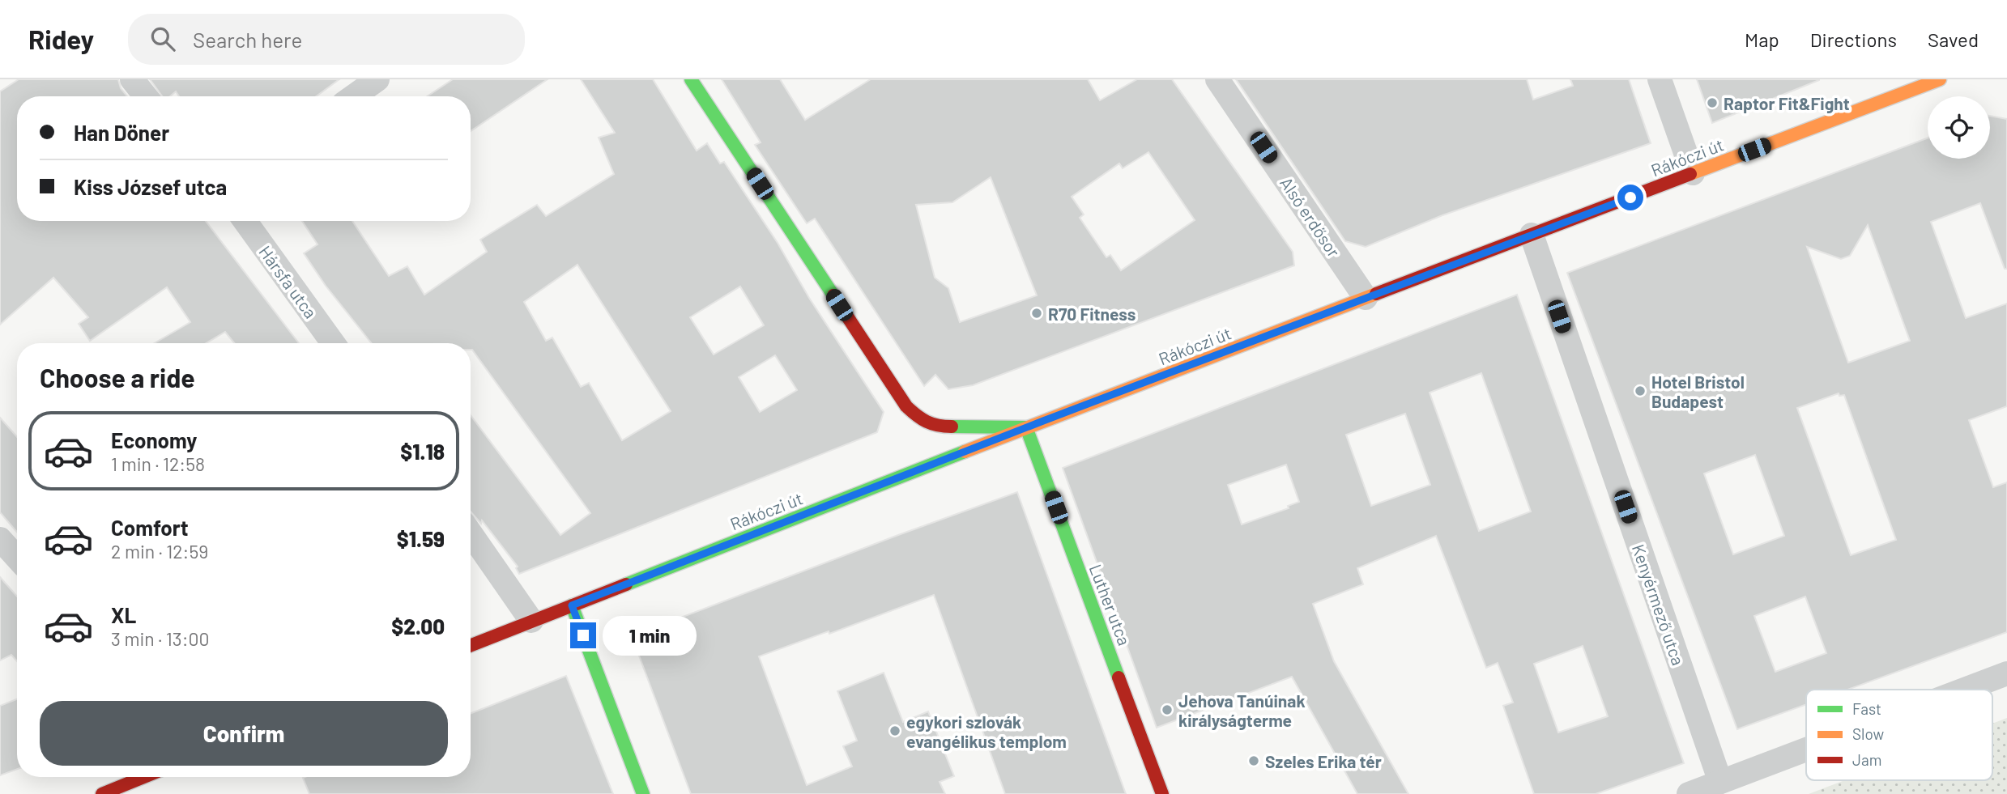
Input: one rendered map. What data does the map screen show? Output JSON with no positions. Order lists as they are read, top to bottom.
{
  "streets": {
    "main road": ["Rákóczi út", "Luther utca"],
    "street": ["Alsó erdősor", "Hársfa utca", "Kenyérmező utca"]
  },
  "crossings": [
    ["Rákóczi út", "Alsó erdősor"],
    ["Rákóczi út", "Luther utca"],
    ["Rákóczi út", "Kenyérmező utca"]
  ],
  "places": [
    "Raptor Fit&Fight",
    "R70 Fitness",
    "Hotel Bristol Budapest",
    "Jehova Tanúinak királyságterme",
    "egykori szlovák evangélikus templom",
    "Szeles Erika tér"
  ],
  "legend": ["Fast", "Slow", "Jam"],
  "page": {
    "header": "Ridey",
    "search": "Search here",
    "nav": ["Map", "Directions", "Saved"],
    "banner": ["Han Döner", "Kiss József utca"],
    "heading": "Choose a ride",
    "list": [
      {
        "name": "Economy",
        "note": "1 min · 12:58",
        "value": "$1.18"
      },
      {
        "name": "Comfort",
        "note": "2 min · 12:59",
        "value": "$1.59"
      },
      {
        "name": "XL",
        "note": "3 min · 13:00",
        "value": "$2.00"
      }
    ],
    "bubble": "1 min",
    "buttons": "Confirm"
  }
}
